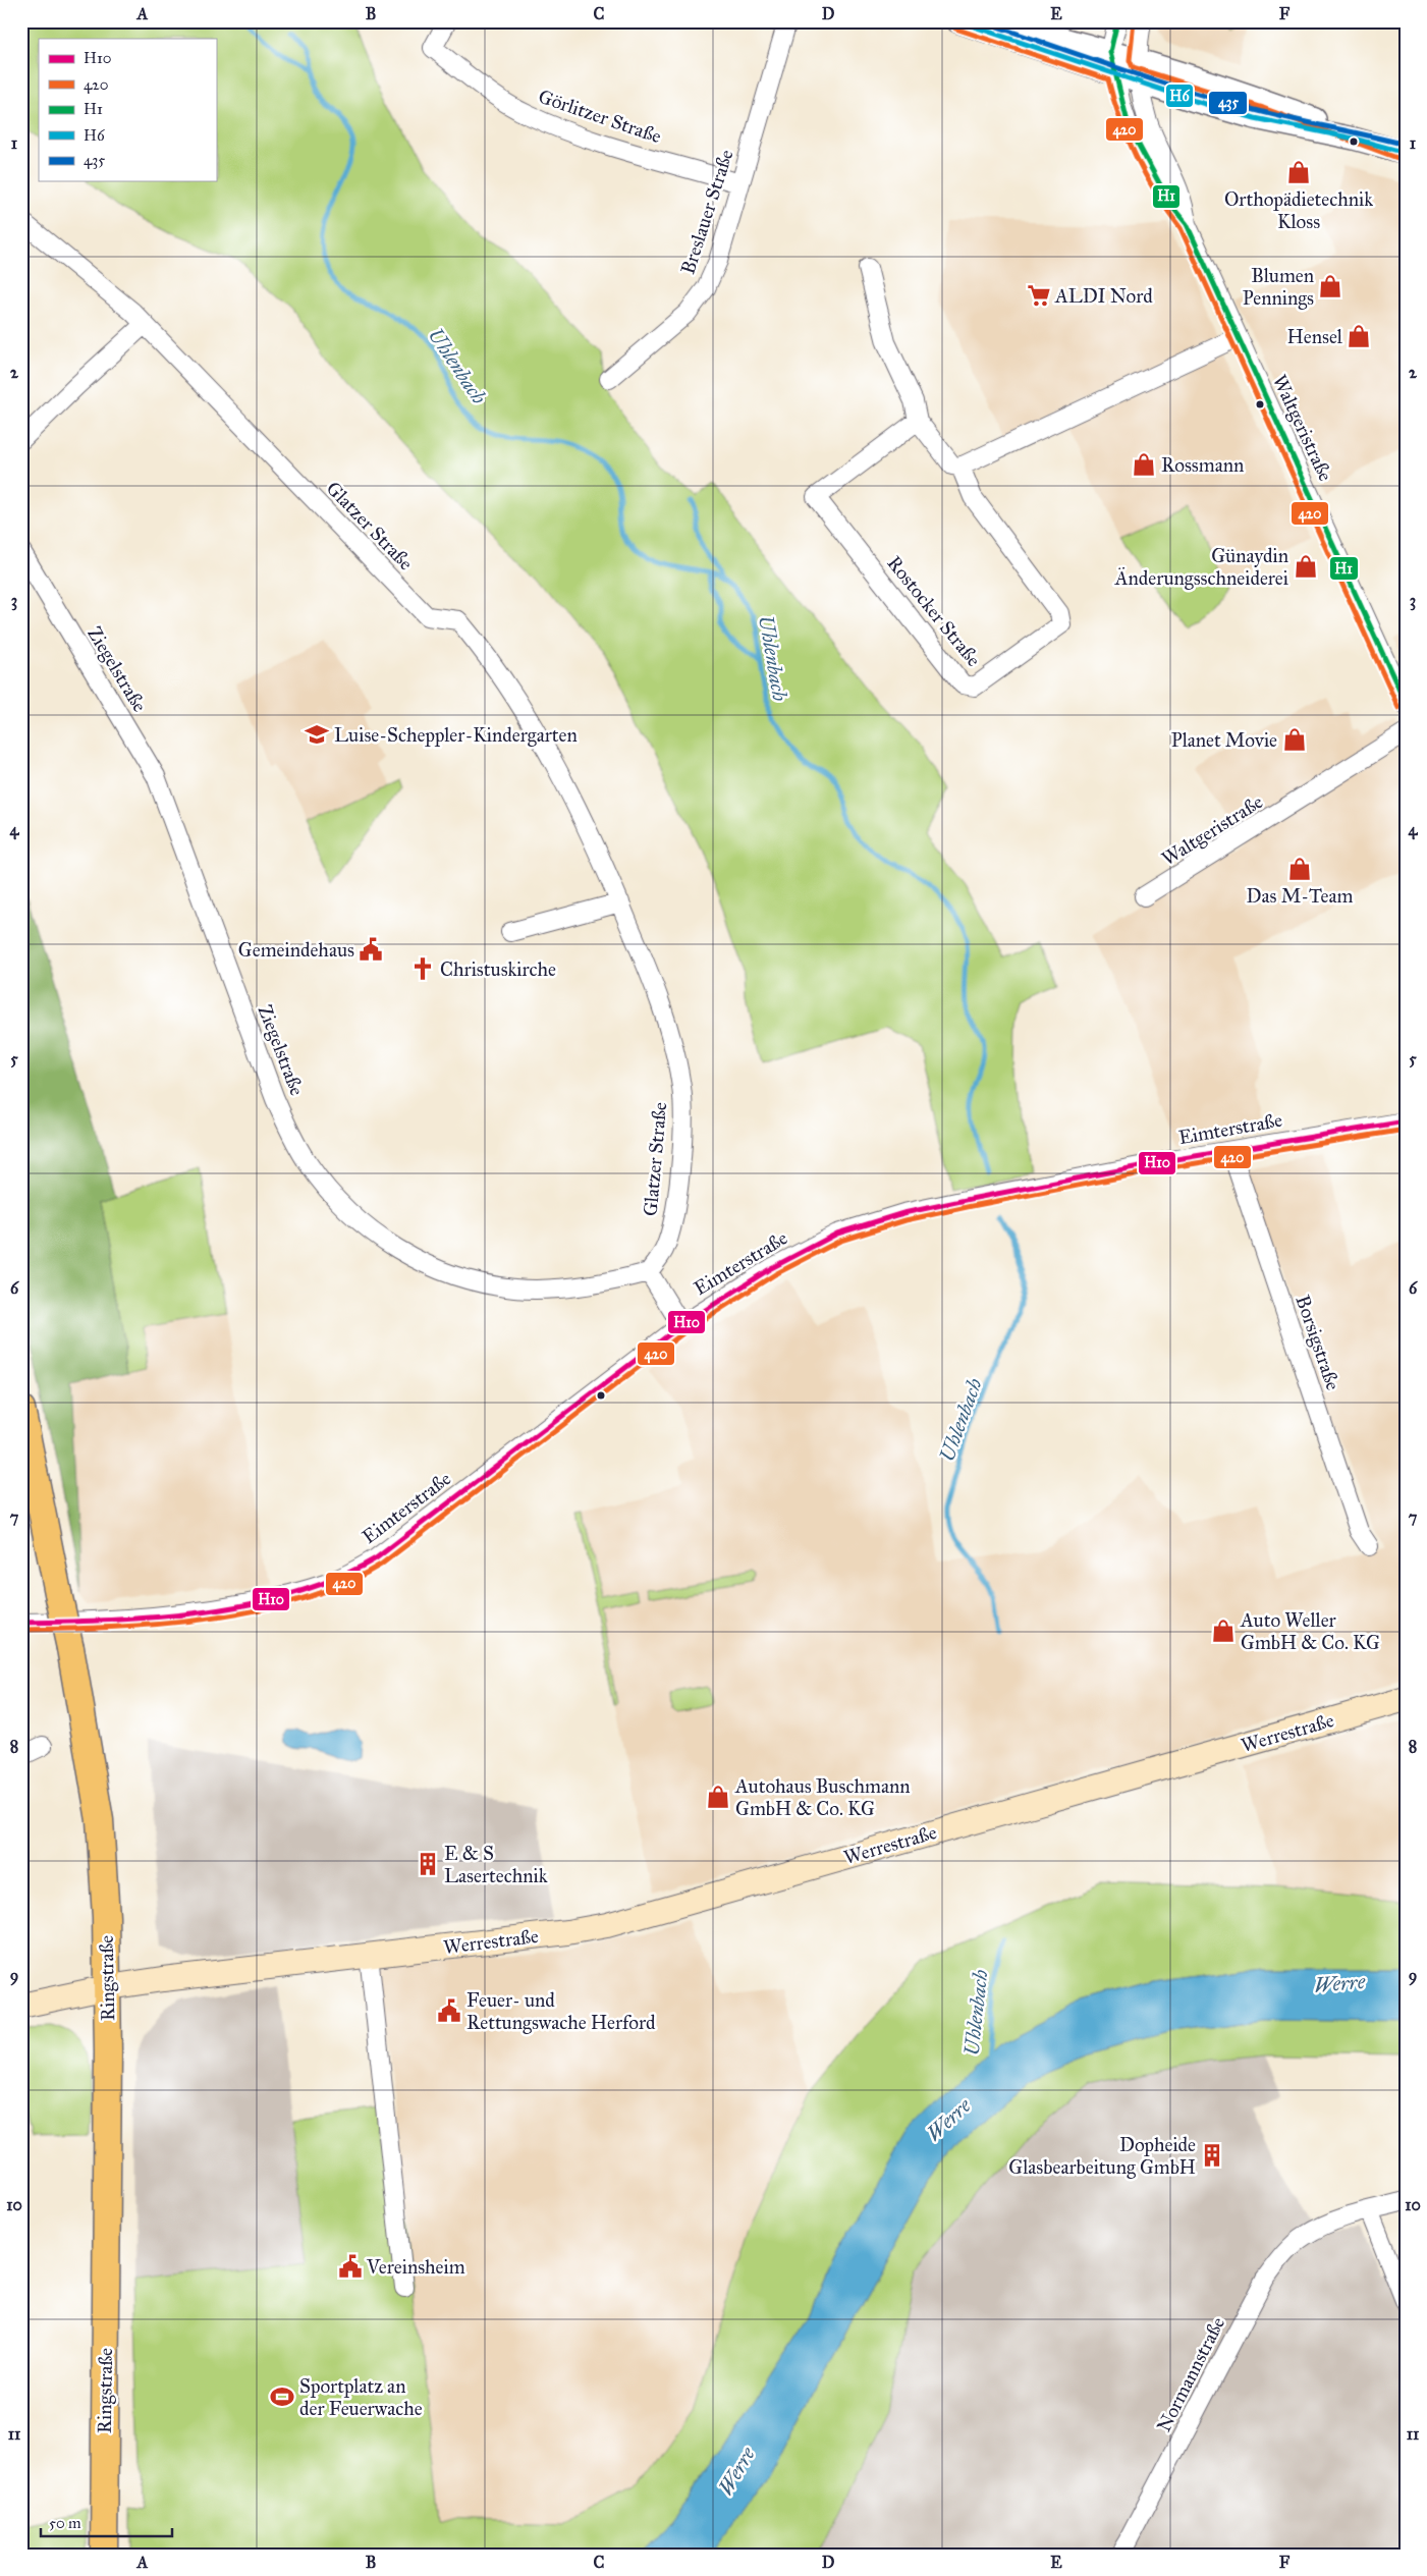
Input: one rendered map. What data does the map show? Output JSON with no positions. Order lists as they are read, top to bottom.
{
  "streets": {
    "main road": ["Werrestraße", "Ringstraße"],
    "street": [
      "Görlitzer Straße",
      "Breslauer Straße",
      "Waltgeristraße",
      "Glatzer Straße",
      "Rostocker Straße",
      "Ziegelstraße",
      "Eimterstraße",
      "Borsigstraße",
      "Normannstraße"
    ]
  },
  "crossings": [
    ["Görlitzer Straße", "Breslauer Straße"],
    ["Glatzer Straße", "Ziegelstraße"],
    ["Eimterstraße", "Borsigstraße"],
    ["Werrestraße", "Ringstraße"]
  ],
  "water": ["Uhlenbach", "Werre"],
  "places": {
    "shop": [
      "Orthopädietechnik Kloss",
      "Blumen Pennings",
      "Hensel",
      "Rossmann",
      "Günaydin Änderungsschneiderei",
      "Planet Movie",
      "Das M-Team",
      "Auto Weller GmbH & Co. KG",
      "Autohaus Buschmann GmbH & Co. KG"
    ],
    "supermarket": ["ALDI Nord"],
    "school or university": ["Luise-Scheppler-Kindergarten"],
    "public building": ["Gemeindehaus", "Feuer- und Rettungswache Herford", "Vereinsheim"],
    "church": ["Christuskirche"],
    "building": ["E & S Lasertechnik", "Dopheide Glasbearbeitung GmbH"],
    "sports": ["Sportplatz an der Feuerwache"]
  },
  "lines": [
    "transit line 420",
    "transit line H1",
    "transit line H6",
    "transit line 435",
    "transit line H10"
  ],
  "legend": [
    "H10",
    "420",
    "H1",
    "H6",
    "435"
  ],
  "scale_bar": "50 m",
  "grid": {
    "columns": [
      "A",
      "B",
      "C",
      "D",
      "E",
      "F"
    ],
    "rows": [
      "1",
      "2",
      "3",
      "4",
      "5",
      "6",
      "7",
      "8",
      "9",
      "10",
      "11"
    ]
  }
}
